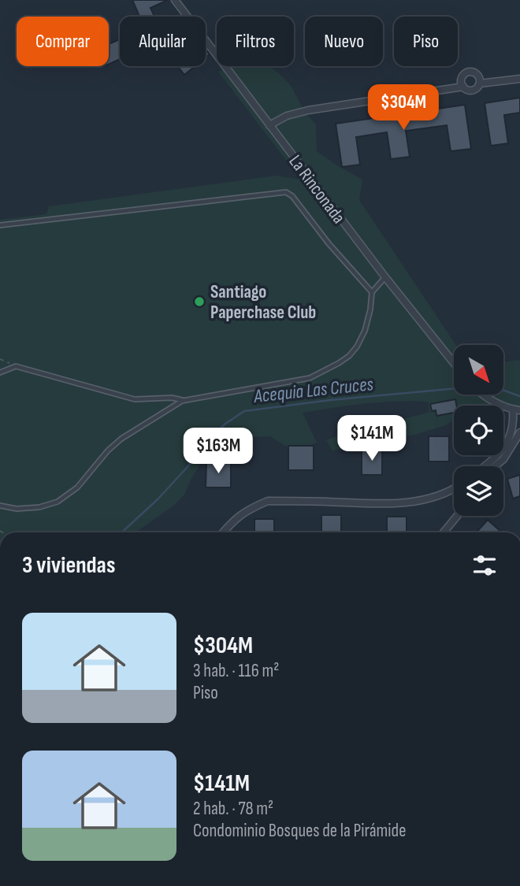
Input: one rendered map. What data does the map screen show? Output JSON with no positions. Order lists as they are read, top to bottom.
{
  "streets": {
    "street": ["La Rinconada"]
  },
  "water": ["Acequia Las Cruces"],
  "places": ["Santiago Paperchase Club"],
  "north": "bottom right",
  "page": {
    "chip": [
      "Comprar",
      "Alquilar",
      "Filtros",
      "Nuevo",
      "Piso"
    ],
    "price": ["$304M", "$141M", "$163M"],
    "heading": "3 viviendas",
    "list": [
      {
        "name": "$304M",
        "note": "3 hab. · 116 m² · Piso"
      },
      {
        "name": "$141M",
        "note": "2 hab. · 78 m² · Condominio Bosques de la Pirámide"
      }
    ]
  }
}
